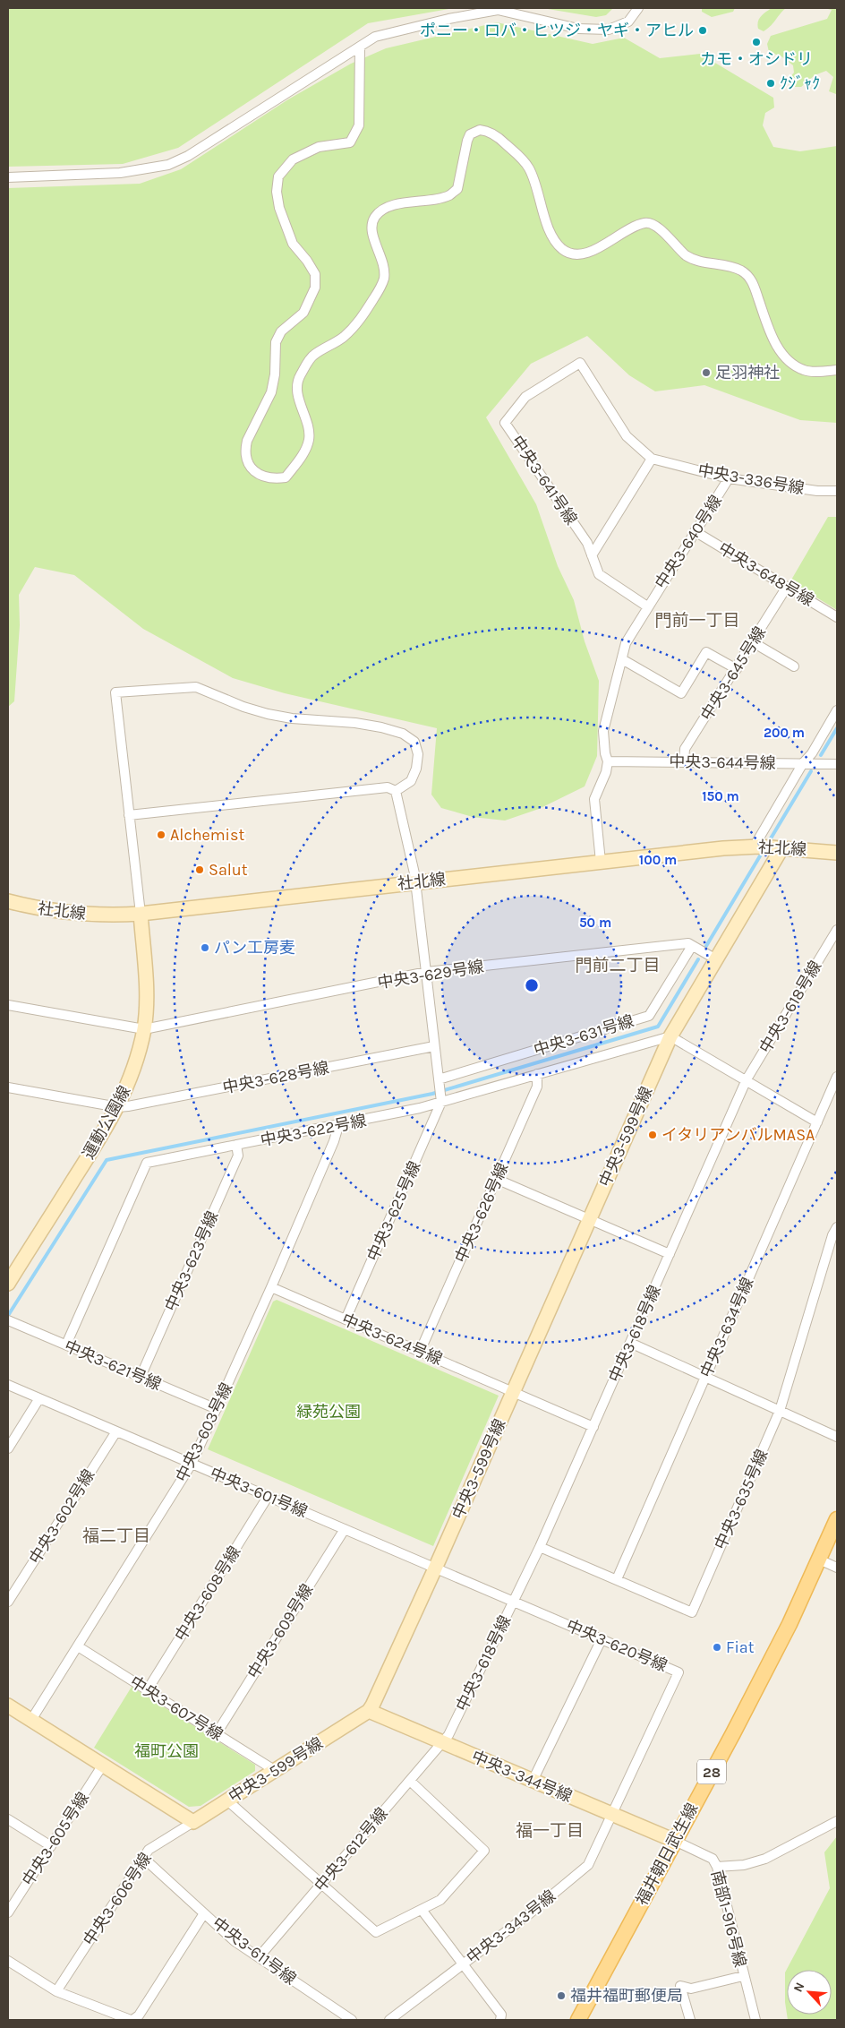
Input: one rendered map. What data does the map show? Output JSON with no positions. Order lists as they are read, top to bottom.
{
  "streets": {
    "main road": ["28", "福井朝日武生線"],
    "street": [
      "中央3-336号線",
      "中央3-641号線",
      "中央3-640号線",
      "中央3-648号線",
      "中央3-645号線",
      "中央3-644号線",
      "社北線",
      "中央3-629号線",
      "中央3-618号線",
      "中央3-631号線",
      "中央3-628号線",
      "運動公園線",
      "中央3-622号線",
      "中央3-599号線",
      "中央3-625号線",
      "中央3-626号線",
      "中央3-623号線",
      "中央3-634号線",
      "中央3-624号線",
      "中央3-621号線",
      "中央3-603号線",
      "中央3-601号線",
      "中央3-635号線",
      "中央3-602号線",
      "中央3-608号線",
      "中央3-609号線",
      "中央3-620号線",
      "中央3-607号線",
      "中央3-344号線",
      "中央3-605号線",
      "中央3-612号線",
      "中央3-606号線",
      "南部1-916号線",
      "中央3-343号線",
      "中央3-611号線"
    ]
  },
  "crossings": [
    ["中央3-336号線", "中央3-641号線"],
    ["中央3-336号線", "中央3-640号線"],
    ["中央3-641号線", "中央3-640号線"],
    ["中央3-640号線", "中央3-648号線"],
    ["中央3-640号線", "中央3-644号線"],
    ["中央3-640号線", "社北線"],
    ["中央3-648号線", "中央3-645号線"],
    ["中央3-645号線", "中央3-644号線"],
    ["社北線", "運動公園線"],
    ["社北線", "中央3-599号線"],
    ["中央3-629号線", "中央3-631号線"],
    ["中央3-629号線", "運動公園線"],
    ["中央3-629号線", "中央3-599号線"],
    ["中央3-618号線", "中央3-624号線"],
    ["中央3-618号線", "中央3-635号線"],
    ["中央3-618号線", "中央3-620号線"],
    ["中央3-618号線", "中央3-344号線"],
    ["中央3-618号線", "中央3-612号線"],
    ["中央3-628号線", "運動公園線"],
    ["中央3-622号線", "中央3-599号線"],
    ["中央3-622号線", "中央3-625号線"],
    ["中央3-622号線", "中央3-626号線"],
    ["中央3-622号線", "中央3-623号線"],
    ["中央3-622号線", "中央3-621号線"],
    ["中央3-622号線", "中央3-603号線"],
    ["中央3-599号線", "中央3-624号線"],
    ["中央3-599号線", "中央3-601号線"],
    ["中央3-599号線", "中央3-620号線"],
    ["中央3-599号線", "中央3-607号線"],
    ["中央3-599号線", "中央3-344号線"],
    ["中央3-599号線", "中央3-606号線"],
    ["中央3-625号線", "中央3-624号線"],
    ["中央3-626号線", "中央3-624号線"],
    ["中央3-623号線", "中央3-621号線"],
    ["中央3-634号線", "中央3-635号線"],
    ["中央3-624号線", "中央3-603号線"],
    ["中央3-621号線", "中央3-603号線"],
    ["中央3-603号線", "中央3-601号線"],
    ["中央3-603号線", "中央3-607号線"],
    ["中央3-601号線", "中央3-602号線"],
    ["中央3-601号線", "中央3-608号線"],
    ["中央3-601号線", "中央3-609号線"],
    ["中央3-601号線", "中央3-620号線"],
    ["中央3-608号線", "中央3-607号線"],
    ["中央3-609号線", "中央3-607号線"],
    ["中央3-620号線", "中央3-344号線"],
    ["中央3-620号線", "中央3-343号線"],
    ["中央3-344号線", "中央3-612号線"],
    ["中央3-344号線", "福井朝日武生線"],
    ["中央3-344号線", "南部1-916号線"],
    ["中央3-344号線", "中央3-343号線"],
    ["中央3-612号線", "中央3-611号線"],
    ["福井朝日武生線", "南部1-916号線"],
    ["中央3-606号線", "中央3-611号線"]
  ],
  "districts": [
    "門前一丁目",
    "門前二丁目",
    "福二丁目",
    "福一丁目"
  ],
  "parks": ["緑苑公園", "福町公園"],
  "places": [
    "ポニー・ロバ・ヒツジ・ヤギ・アヒル",
    "カモ・オシドリ",
    "ｸｼﾞｬｸ",
    "足羽神社",
    "Alchemist",
    "Salut",
    "パン工房麦",
    "イタリアンバルMASA",
    "Fiat",
    "福井福町郵便局"
  ],
  "north": "top left",
  "rings": [
    "200 m",
    "150 m",
    "100 m",
    "50 m"
  ]
}
